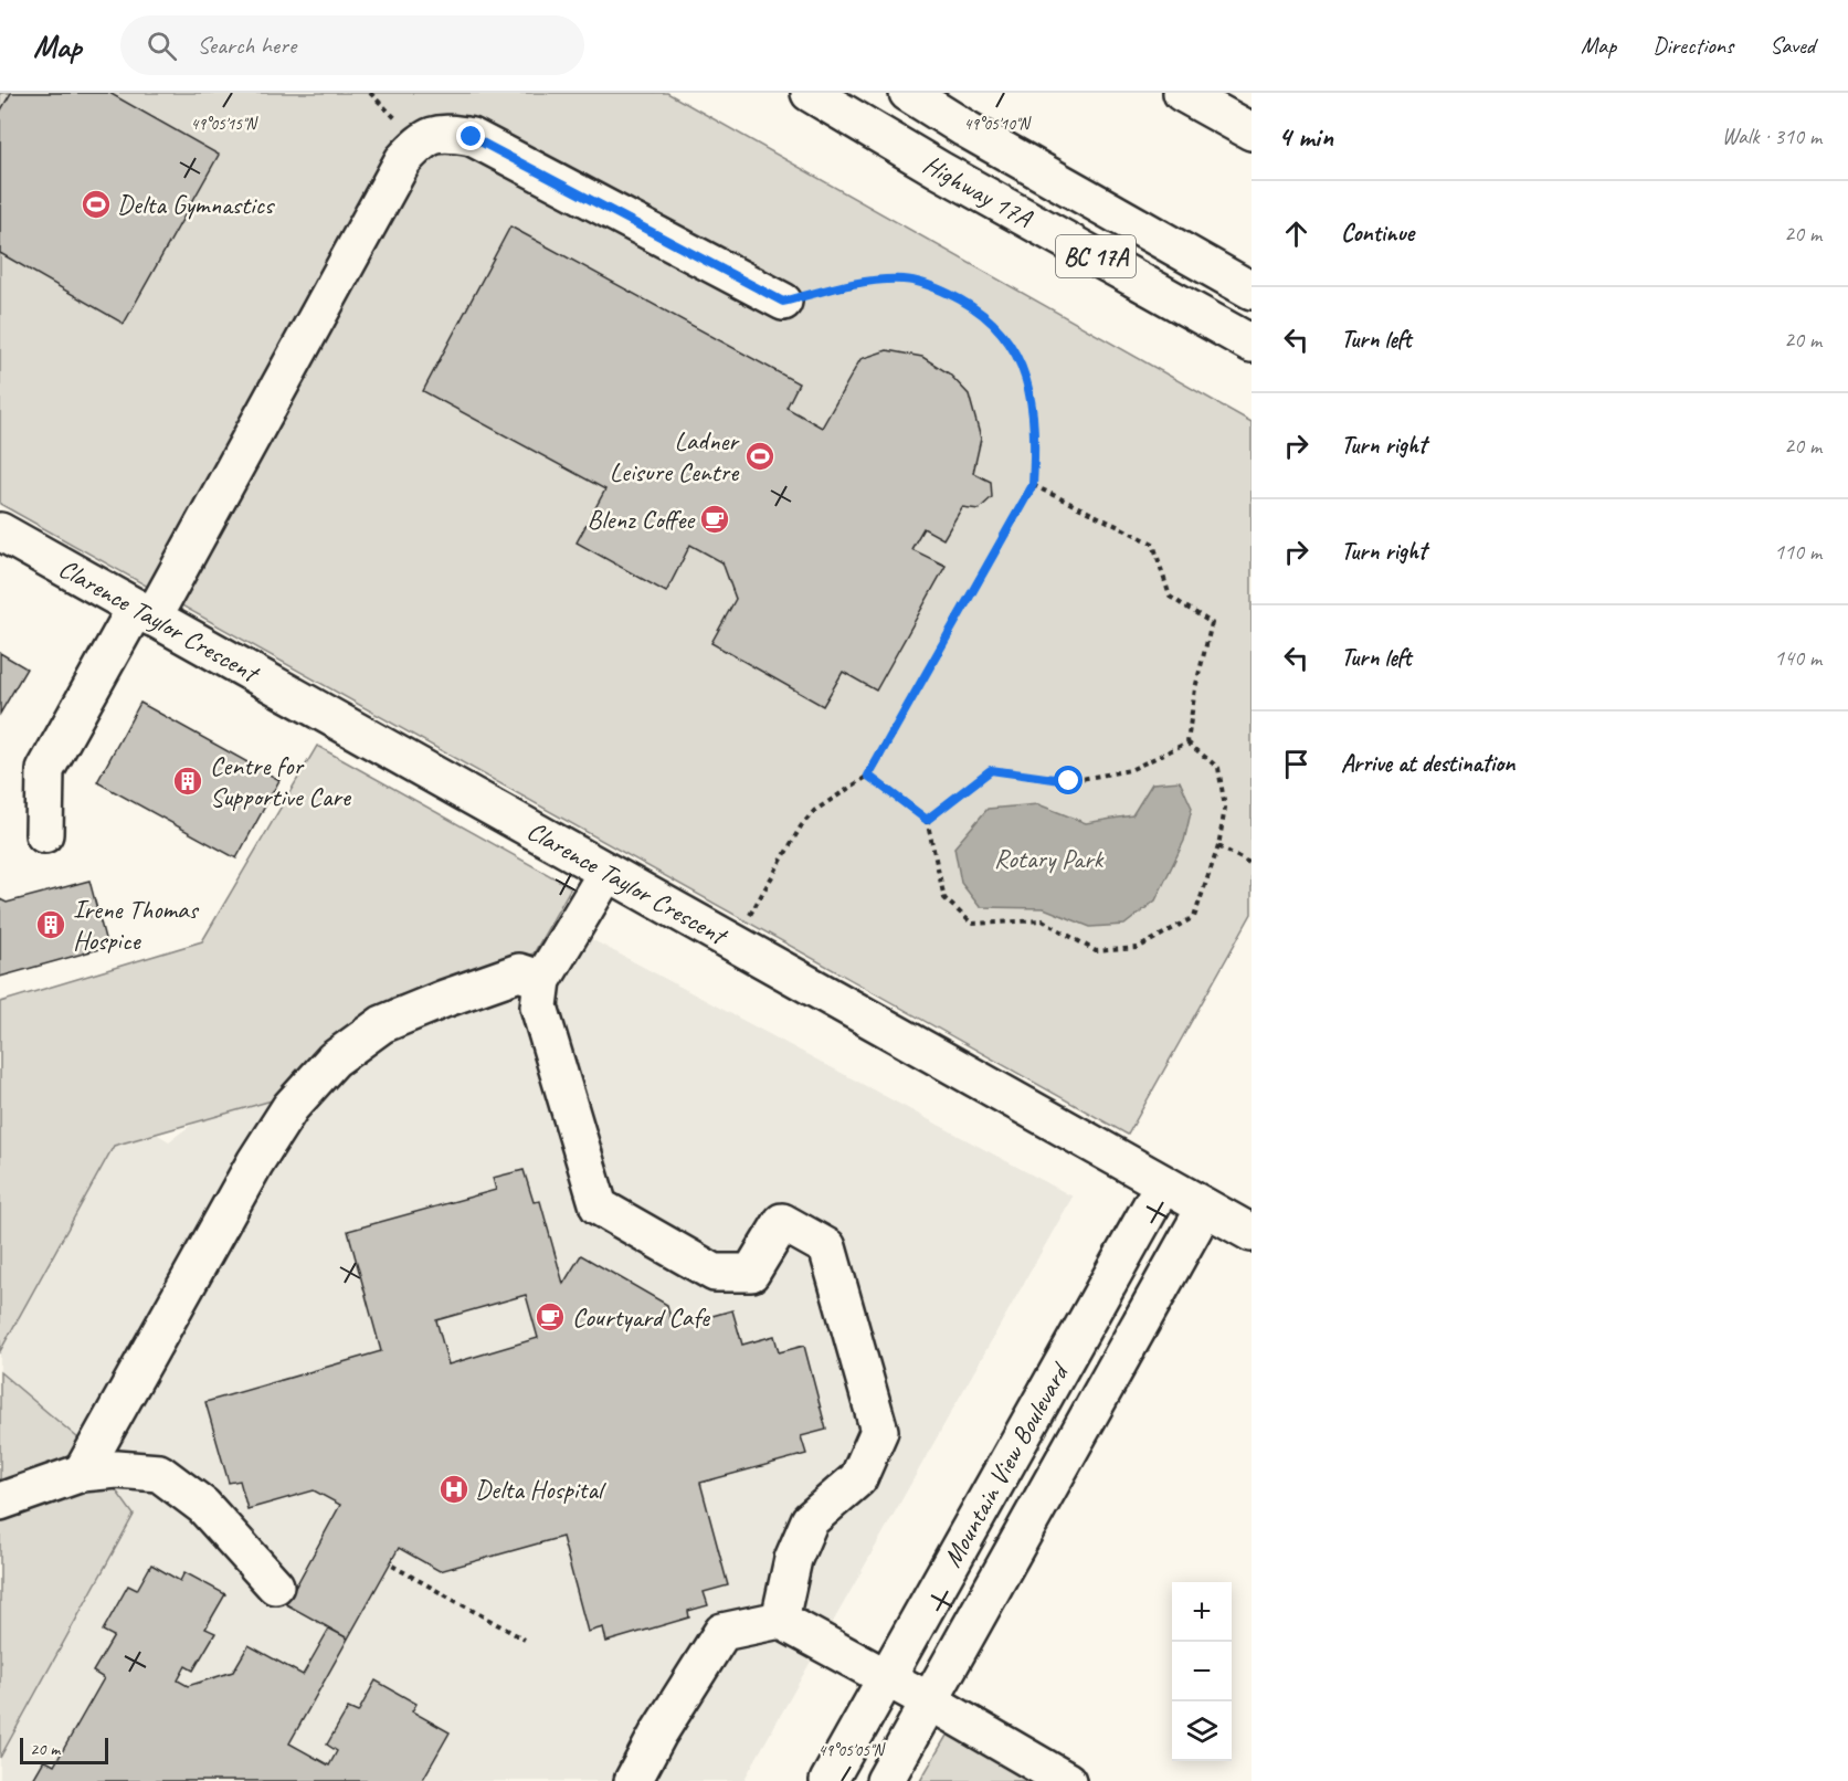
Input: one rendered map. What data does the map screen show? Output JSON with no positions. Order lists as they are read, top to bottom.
{
  "streets": {
    "main road": [
      "Highway 17A",
      "BC 17A",
      "Clarence Taylor Crescent",
      "Mountain View Boulevard"
    ]
  },
  "crossings": [
    ["Clarence Taylor Crescent", "Mountain View Boulevard"]
  ],
  "parks": ["Rotary Park"],
  "places": {
    "sports": ["Delta Gymnastics", "Ladner Leisure Centre"],
    "cafe": ["Blenz Coffee", "Courtyard Cafe"],
    "building": ["Centre for Supportive Care", "Irene Thomas Hospice"],
    "hospital": ["Delta Hospital"]
  },
  "scale_bar": "20 m",
  "page": {
    "header": "Map",
    "search": "Search here",
    "nav": ["Map", "Directions", "Saved"],
    "heading": ["4 min", "Walk · 310 m"],
    "list": [
      ["Continue", "20 m"],
      ["Turn left", "20 m"],
      ["Turn right", "20 m"],
      ["Turn right", "110 m"],
      ["Turn left", "140 m"],
      "Arrive at destination"
    ],
    "map_buttons": ["+", "−"],
    "scale": "20 m"
  },
  "coordinates": ["49°05'15\"N", "49°05'10\"N", "49°05'05\"N"]
}
